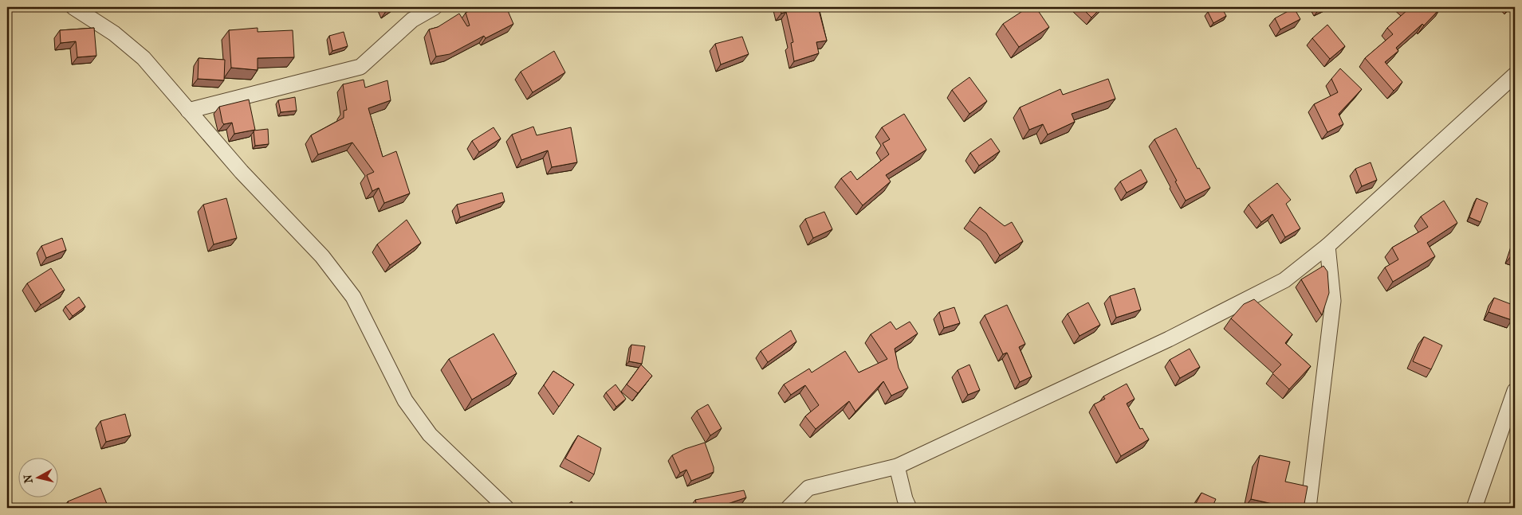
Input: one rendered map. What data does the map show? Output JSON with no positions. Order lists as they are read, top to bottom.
{
  "north": "left"
}
